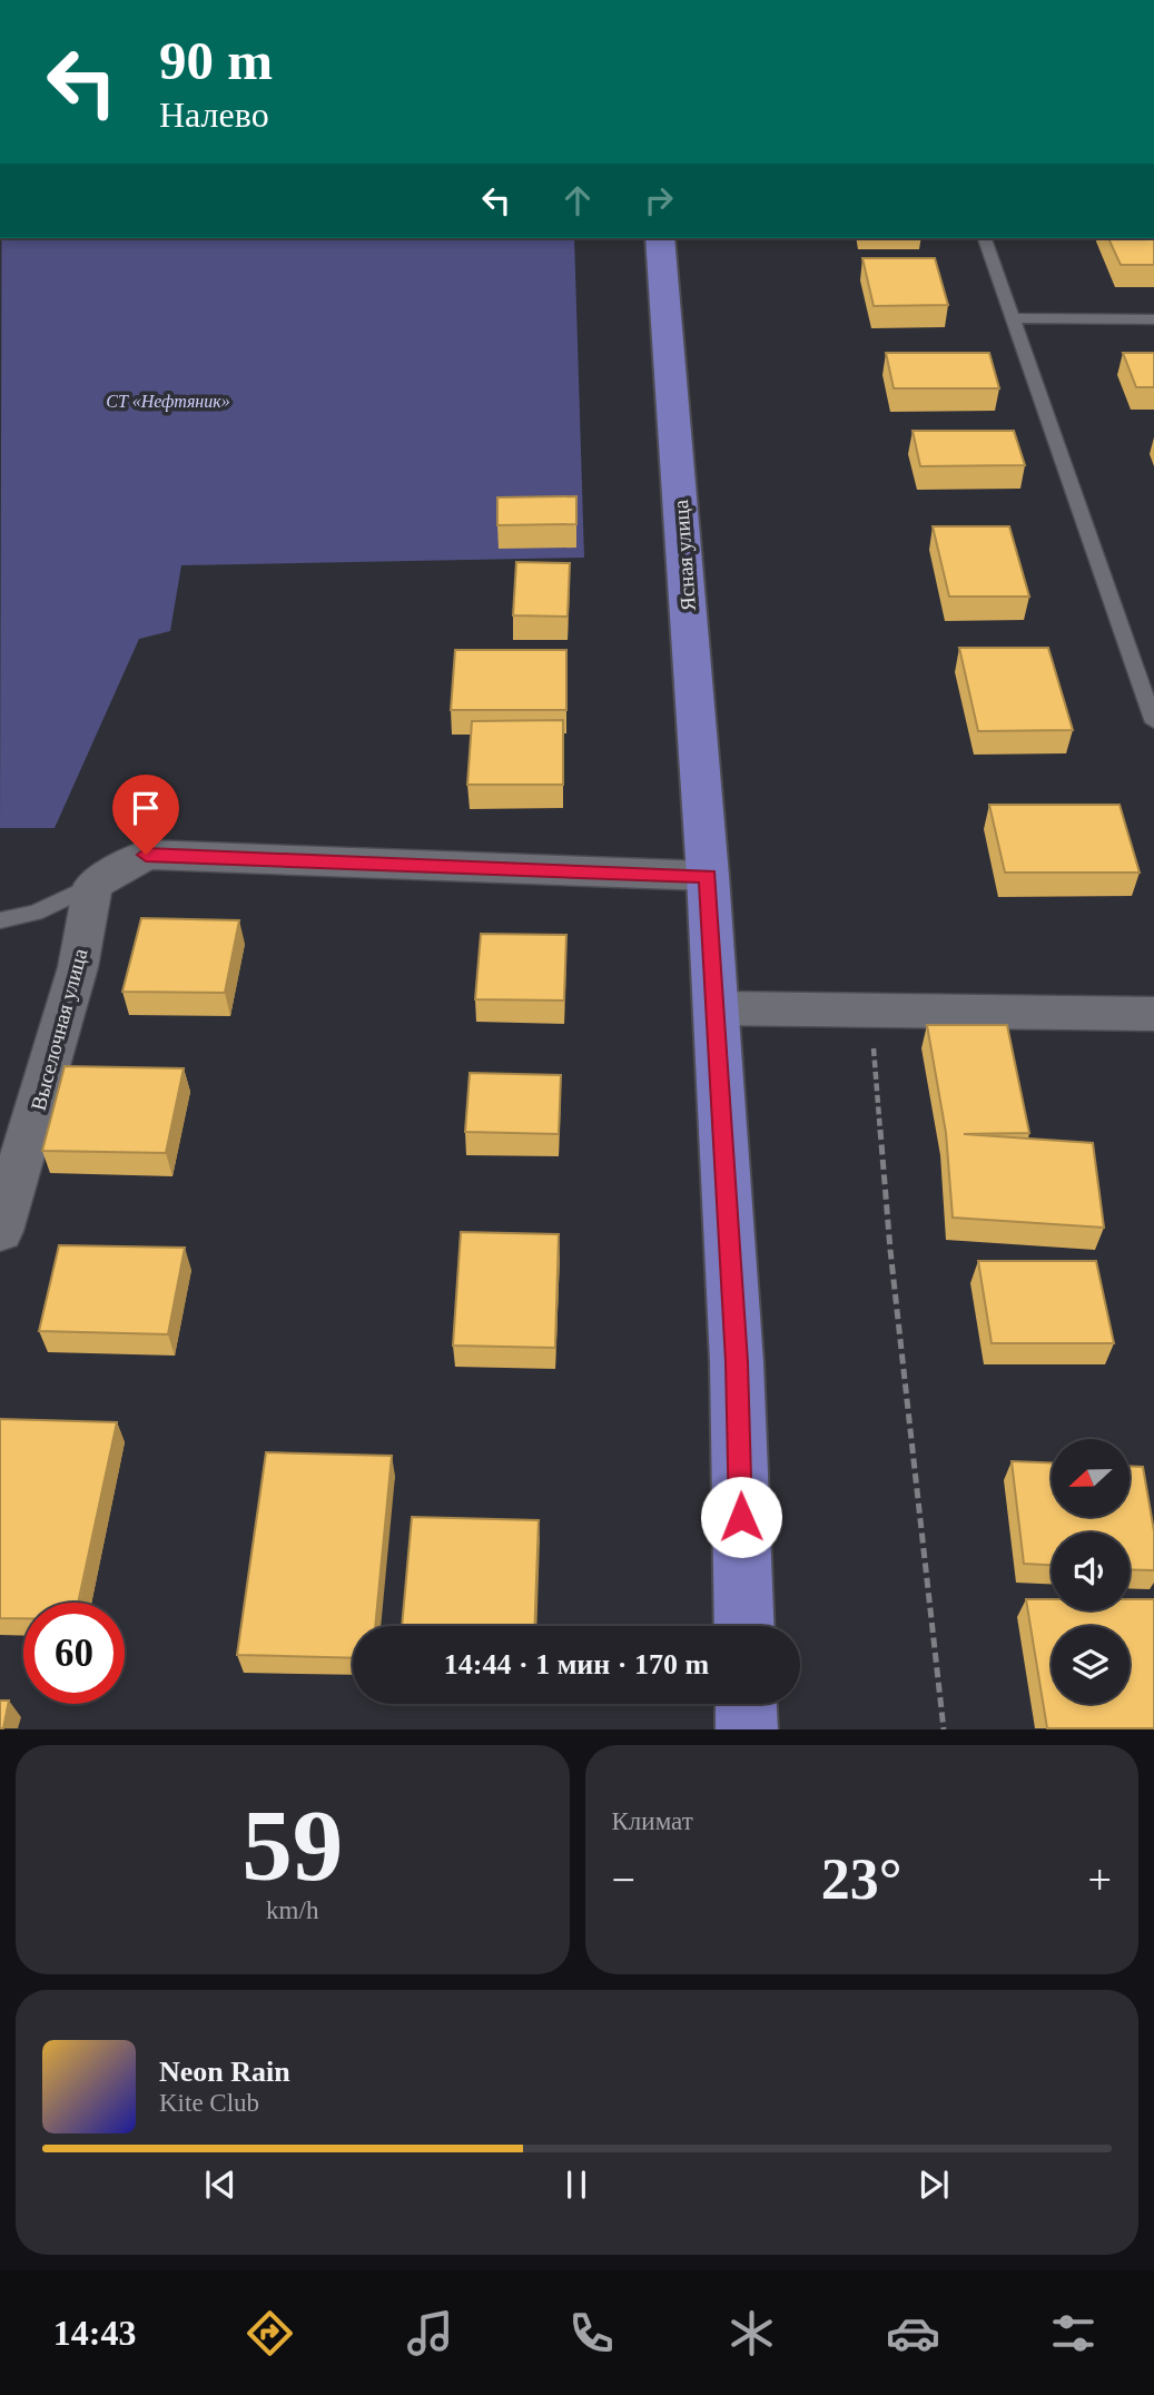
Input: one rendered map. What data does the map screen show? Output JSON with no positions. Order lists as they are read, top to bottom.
{
  "streets": {
    "main road": ["Ясная улица"],
    "street": ["Выселочная улица"]
  },
  "parks": ["СТ «Нефтяник»"],
  "north": "left",
  "page": {
    "turn": ["90 m", "Налево"],
    "limit": "60",
    "trip": "14:44 · 1 мин · 170 m",
    "tile": [
      ["59", "km/h"],
      "Климат"
    ],
    "heat": ["−", "23°", "+"],
    "song": ["Neon Rain", "Kite Club"],
    "tabs": "14:43"
  }
}
